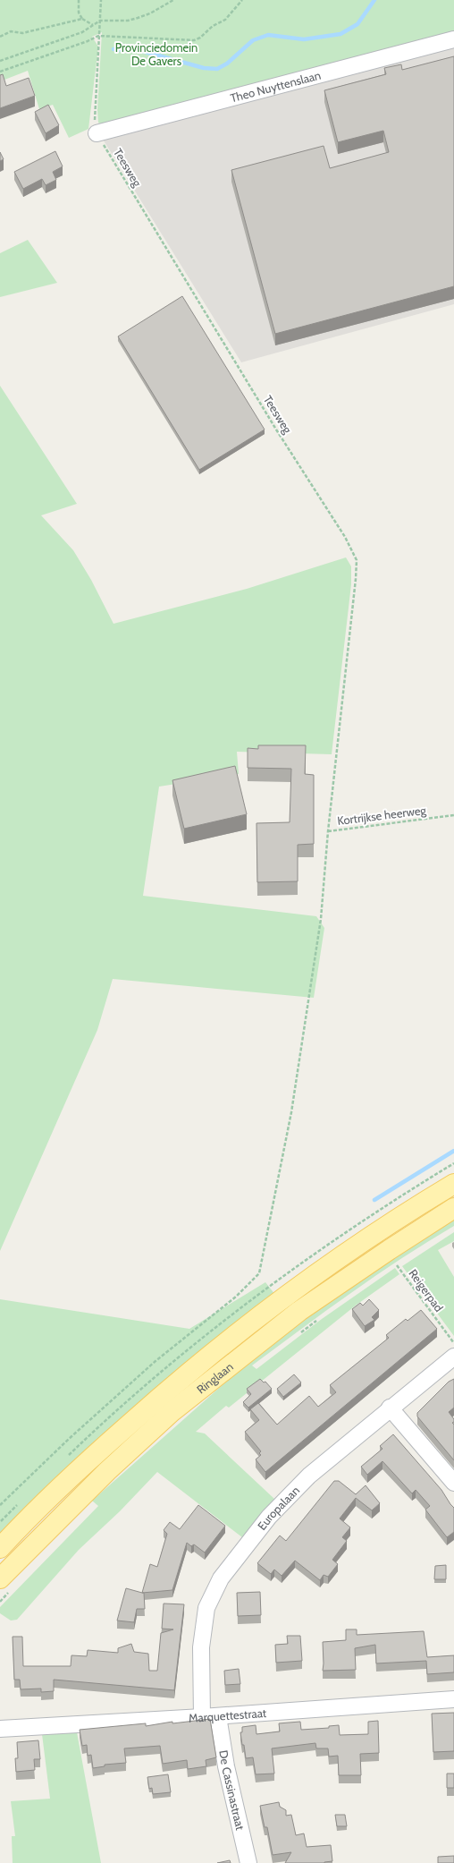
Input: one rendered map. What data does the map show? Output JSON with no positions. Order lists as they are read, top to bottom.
{
  "streets": {
    "main road": ["Ringlaan"],
    "street": [
      "Theo Nuyttenslaan",
      "Europalaan",
      "Marquettestraat",
      "De Cassinastraat"
    ],
    "path": ["Teesweg", "Kortrijkse heerweg", "Reigerpad"]
  },
  "crossings": [
    ["Theo Nuyttenslaan", "Teesweg"],
    ["Teesweg", "Kortrijkse heerweg"],
    ["Europalaan", "Marquettestraat"],
    ["Europalaan", "De Cassinastraat"],
    ["Marquettestraat", "De Cassinastraat"]
  ],
  "parks": ["Provinciedomein De Gavers"]
}
